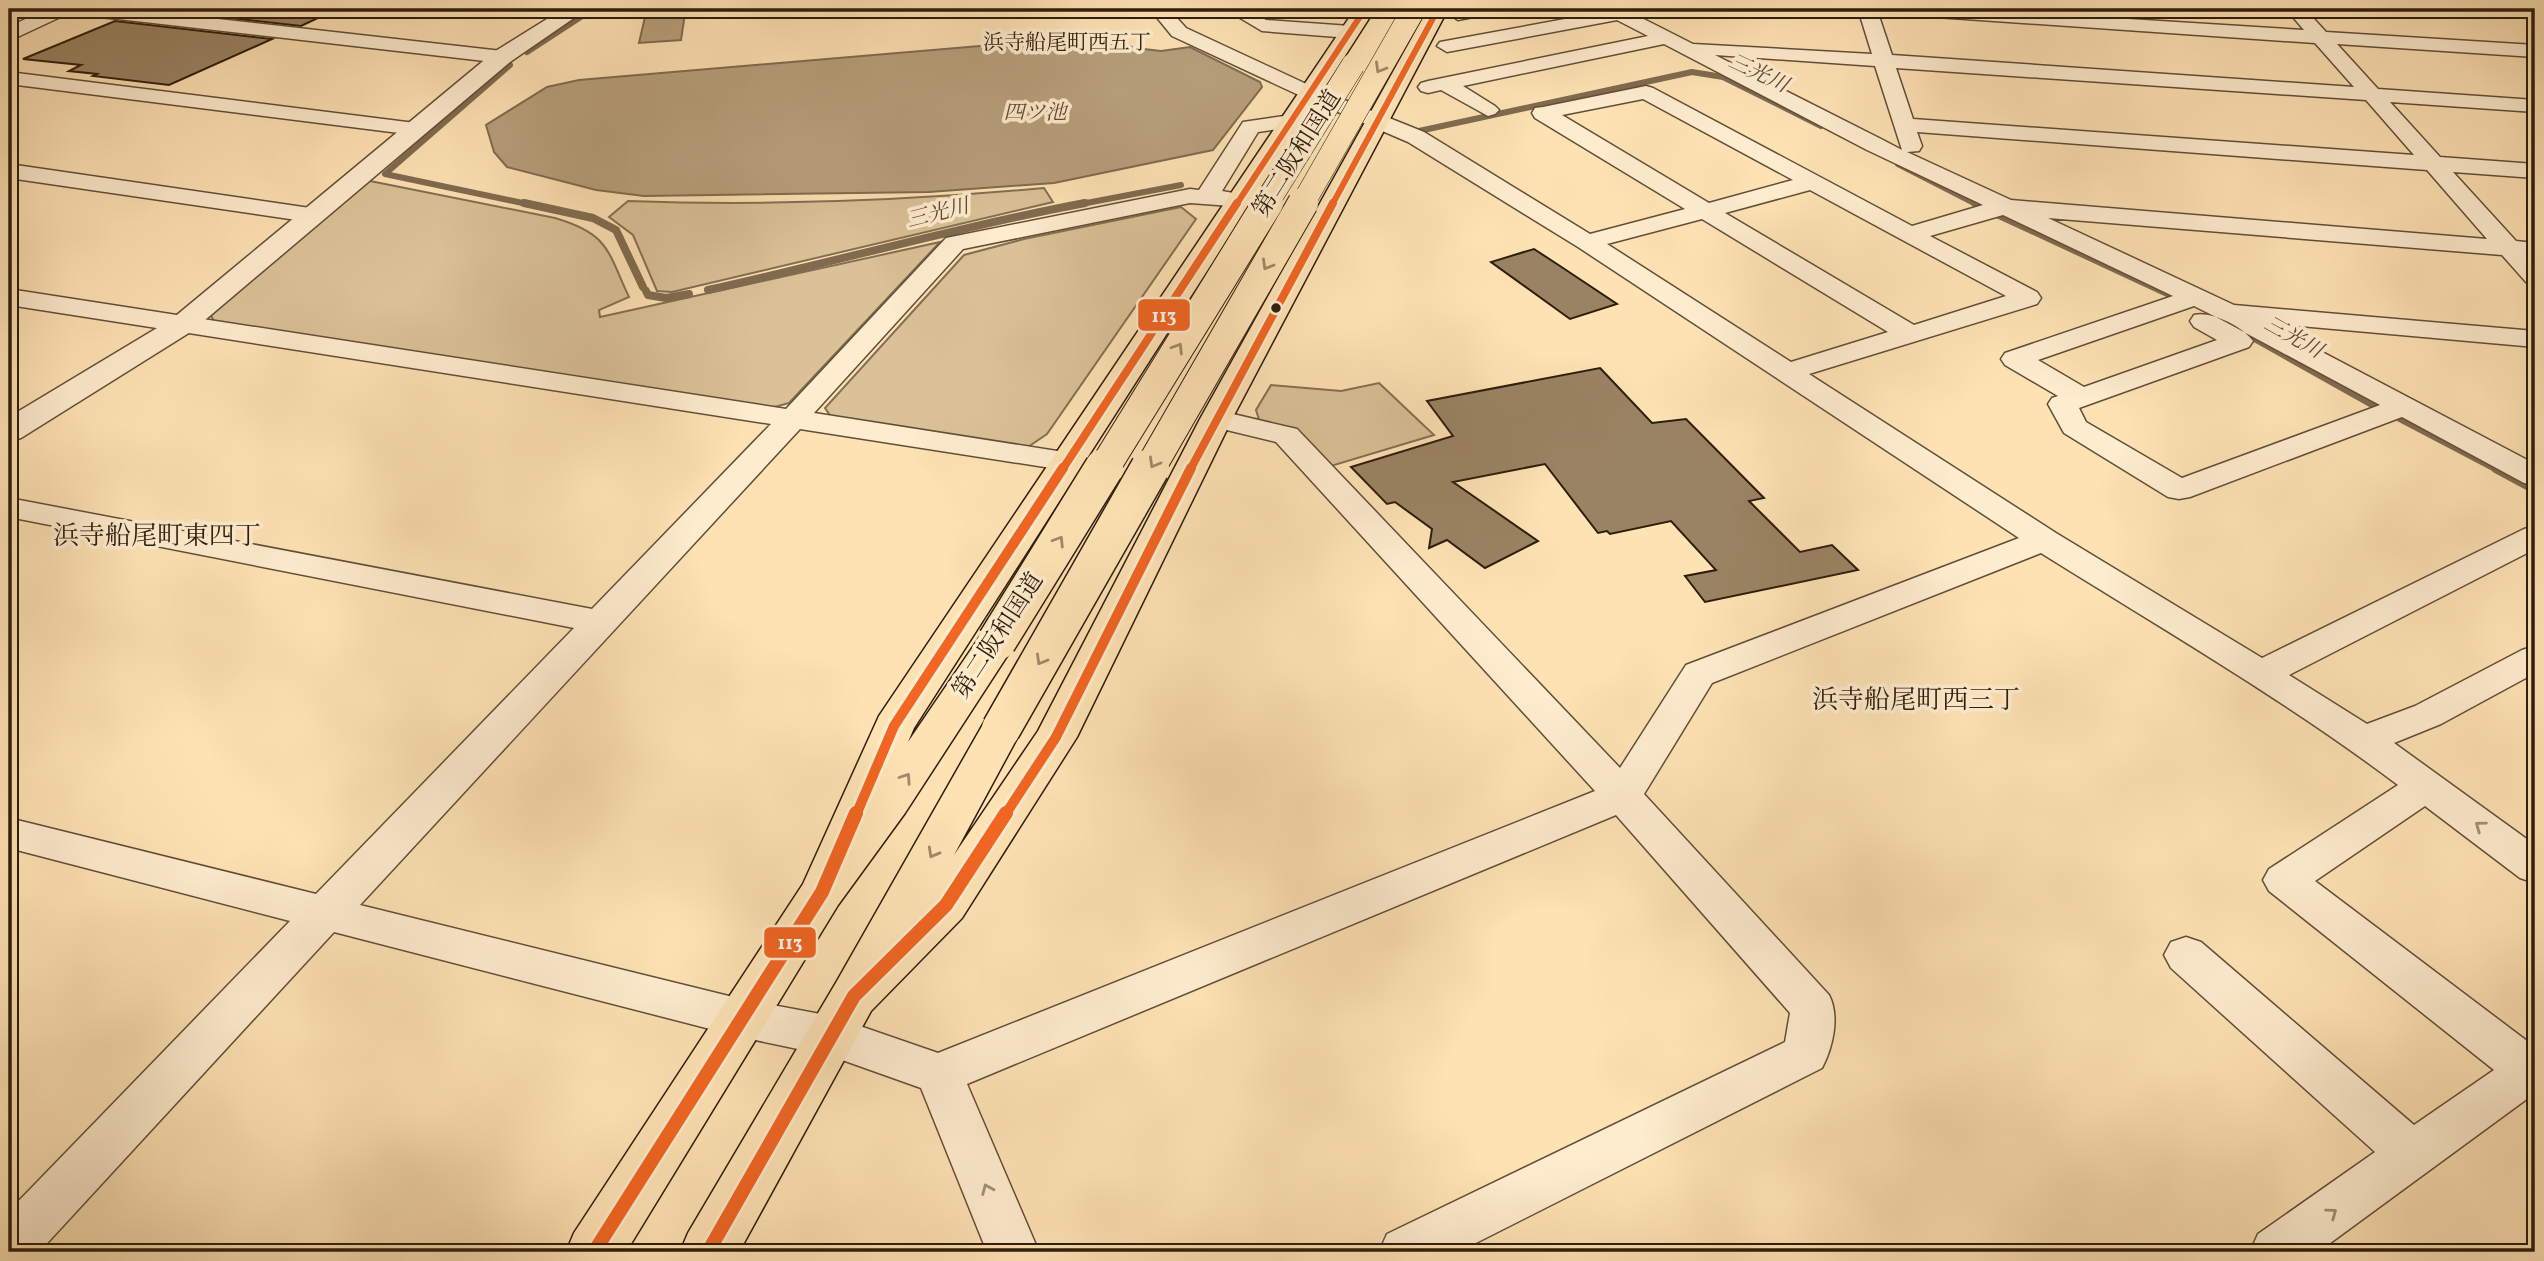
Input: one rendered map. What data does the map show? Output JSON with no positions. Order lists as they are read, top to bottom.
{
  "streets": {
    "highway": ["第二阪和国道"]
  },
  "districts": ["浜寺船尾町西五丁", "浜寺船尾町東四丁", "浜寺船尾町西三丁"],
  "water": ["三光川", "四ツ池"],
  "lines": ["transit line 113"]
}
